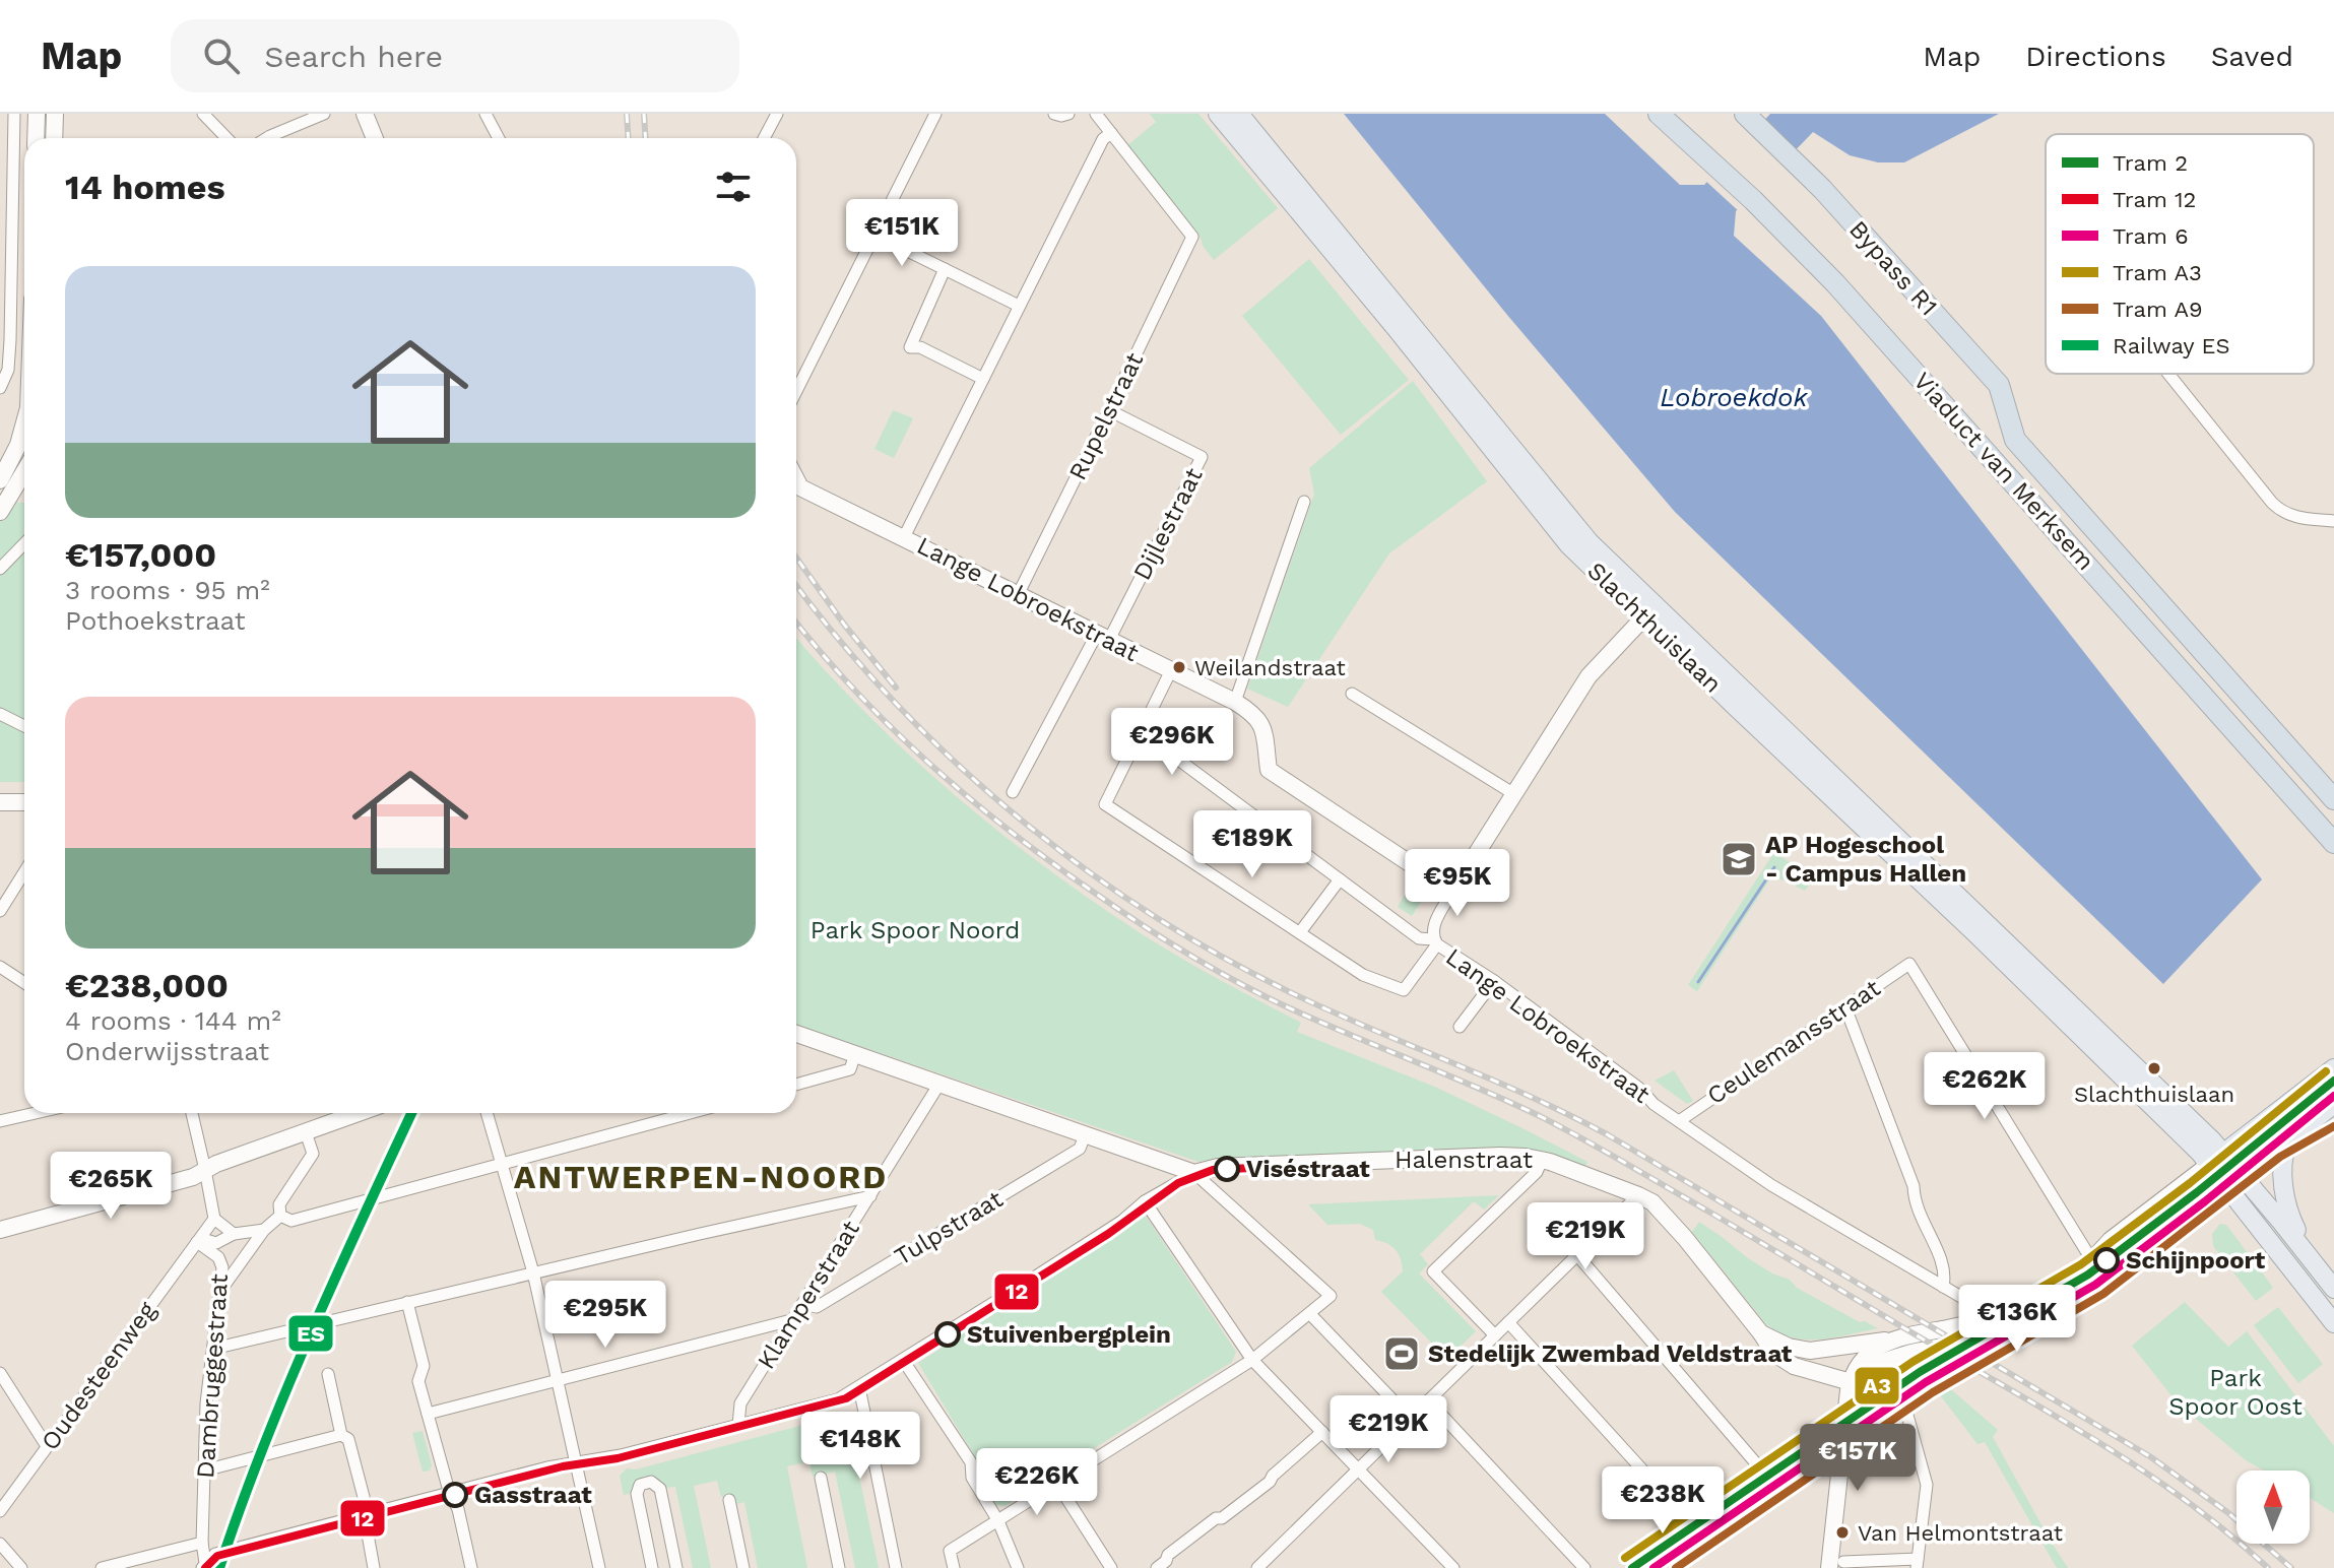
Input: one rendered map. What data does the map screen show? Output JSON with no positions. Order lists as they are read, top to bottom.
{
  "streets": {
    "highway": ["Bypass R1", "Viaduct van Merksem"],
    "main road": ["Slachthuislaan"],
    "street": [
      "Rupelstraat",
      "Dijlestraat",
      "Lange Lobroekstraat",
      "Ceulemansstraat",
      "Halenstraat",
      "Tulpstraat",
      "Klamperstraat",
      "Oudesteenweg",
      "Dambruggestraat"
    ]
  },
  "crossings": [
    ["Bypass R1", "Viaduct van Merksem"],
    ["Rupelstraat", "Dijlestraat"],
    ["Rupelstraat", "Lange Lobroekstraat"],
    ["Dijlestraat", "Lange Lobroekstraat"],
    ["Lange Lobroekstraat", "Ceulemansstraat"],
    ["Lange Lobroekstraat", "Halenstraat"],
    ["Slachthuislaan", "Halenstraat"],
    ["Ceulemansstraat", "Halenstraat"],
    ["Tulpstraat", "Klamperstraat"],
    ["Oudesteenweg", "Dambruggestraat"]
  ],
  "districts": ["ANTWERPEN-NOORD"],
  "water": ["Lobroekdok"],
  "parks": ["Park Spoor Noord", "Park Spoor Oost"],
  "places": {
    "other": [
      "Weilandstraat",
      "Slachthuislaan",
      "Viséstraat",
      "Schijnpoort",
      "Stuivenbergplein",
      "Gasstraat",
      "Van Helmontstraat"
    ],
    "school or university": ["AP Hogeschool - Campus Hallen"],
    "sports": ["Stedelijk Zwembad Veldstraat"]
  },
  "lines": [
    "tram line A3",
    "tram line 2",
    "tram line 6",
    "rail line ES",
    "tram line A9",
    "tram line 12"
  ],
  "legend": [
    "Tram 2",
    "Tram 12",
    "Tram 6",
    "Tram A3",
    "Tram A9",
    "Railway ES"
  ],
  "north": "top",
  "page": {
    "header": "Map",
    "search": "Search here",
    "nav": ["Map", "Directions", "Saved"],
    "heading": "14 homes",
    "price": [
      "€151K",
      "€296K",
      "€189K",
      "€95K",
      "€262K",
      "€265K",
      "€219K",
      "€295K",
      "€136K",
      "€219K",
      "€148K",
      "€157K",
      "€226K",
      "€238K"
    ],
    "list": [
      {
        "name": "€157,000",
        "note": "3 rooms · 95 m² · Pothoekstraat"
      },
      {
        "name": "€238,000",
        "note": "4 rooms · 144 m² · Onderwijsstraat"
      }
    ]
  }
}
